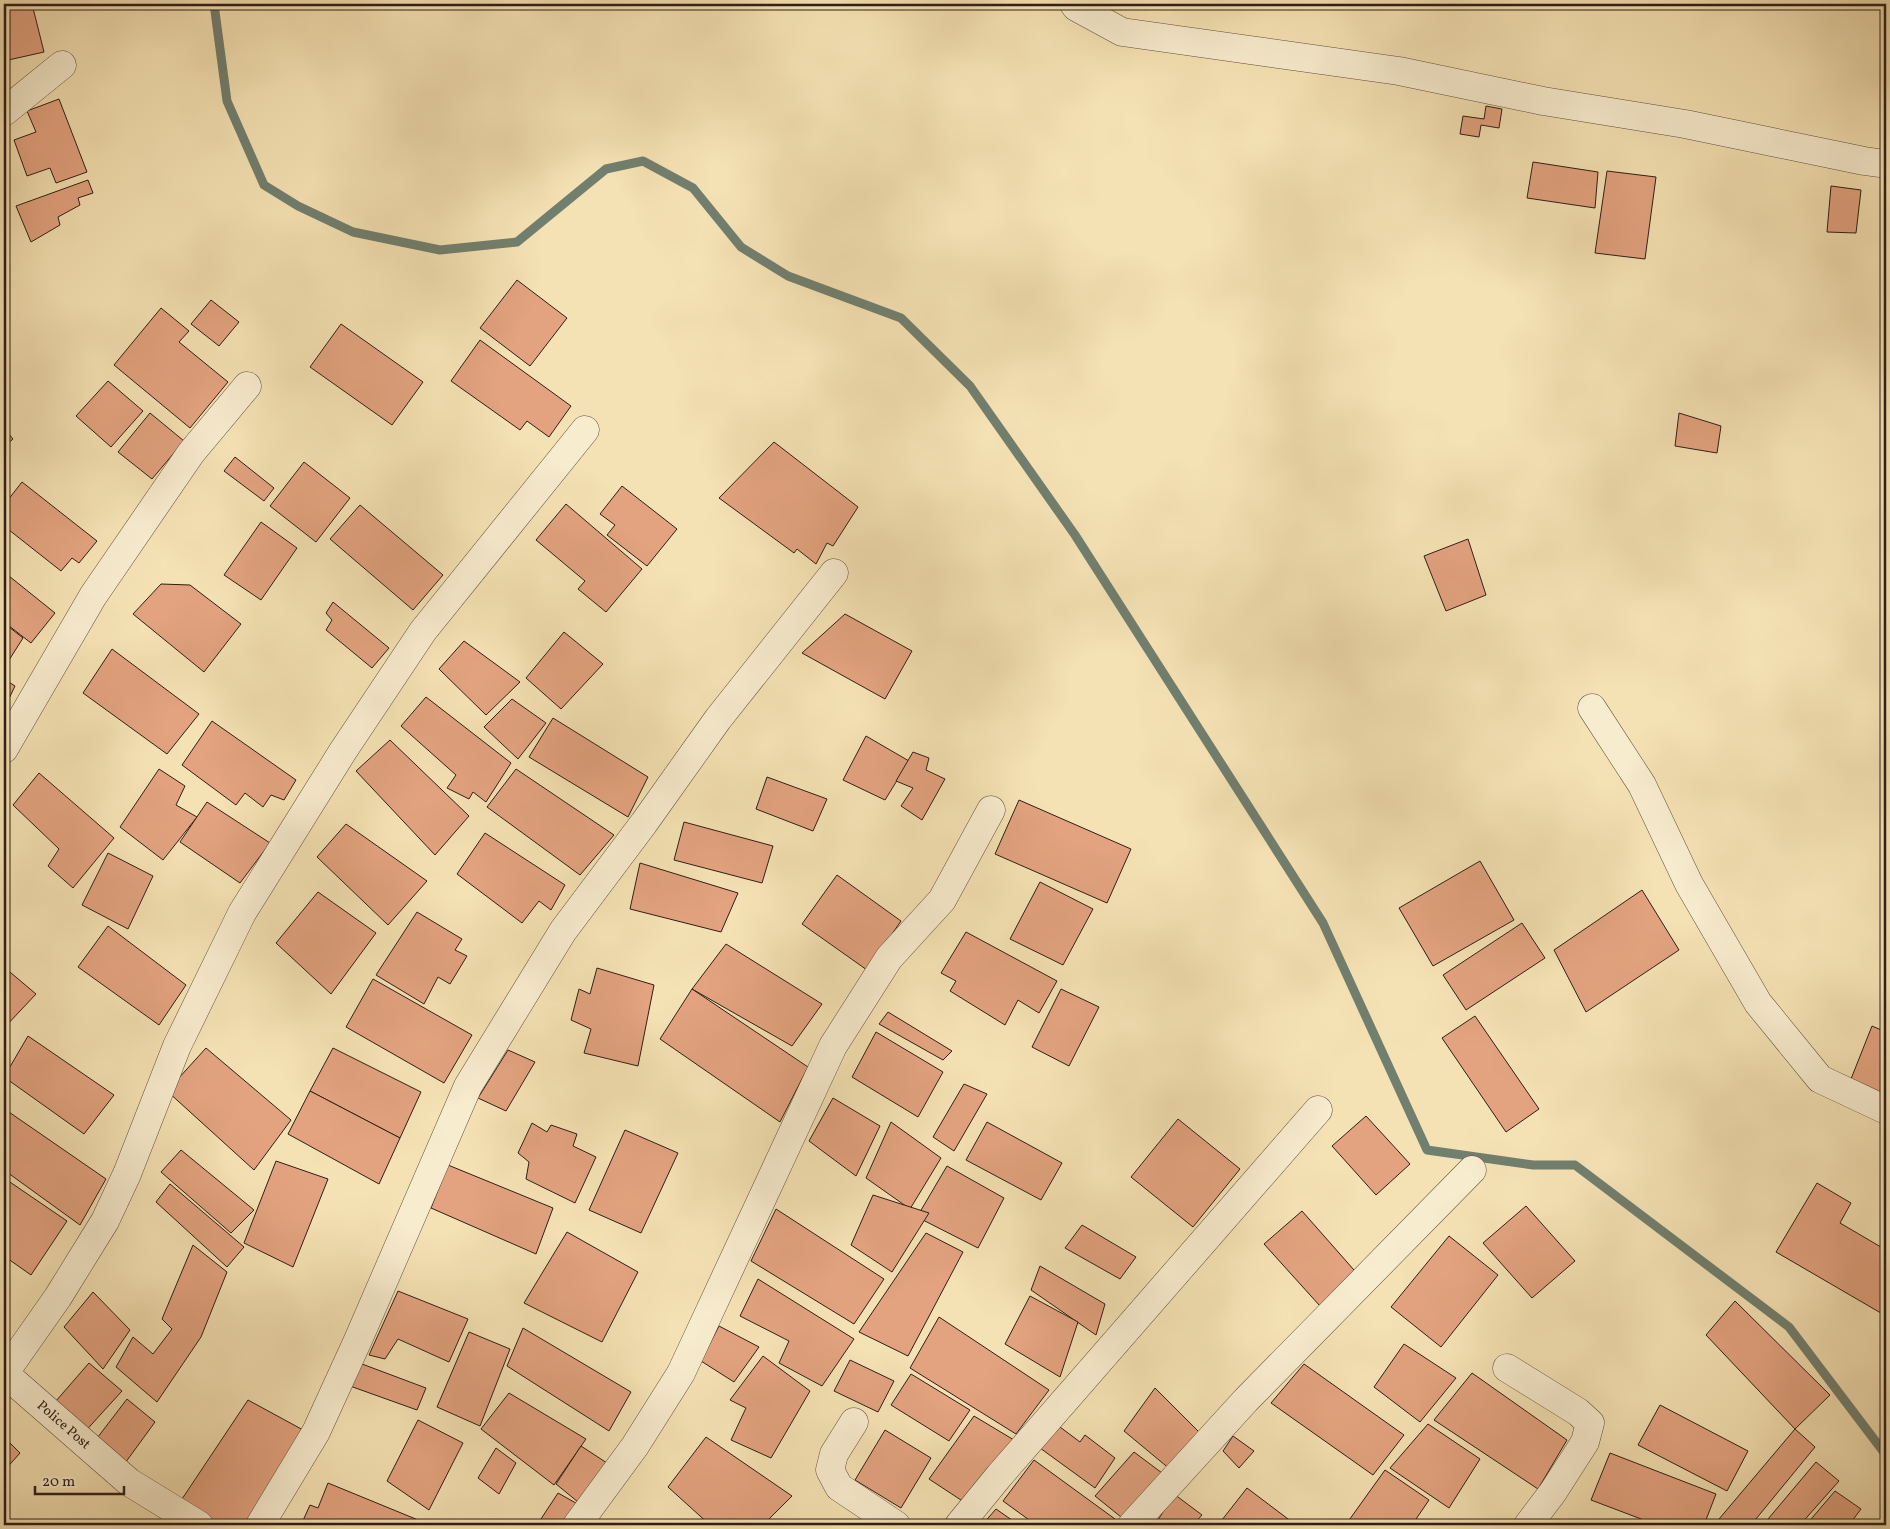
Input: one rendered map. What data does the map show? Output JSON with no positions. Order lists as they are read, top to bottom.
{
  "streets": {
    "street": ["Police Post"]
  },
  "scale_bar": "20 m"
}
